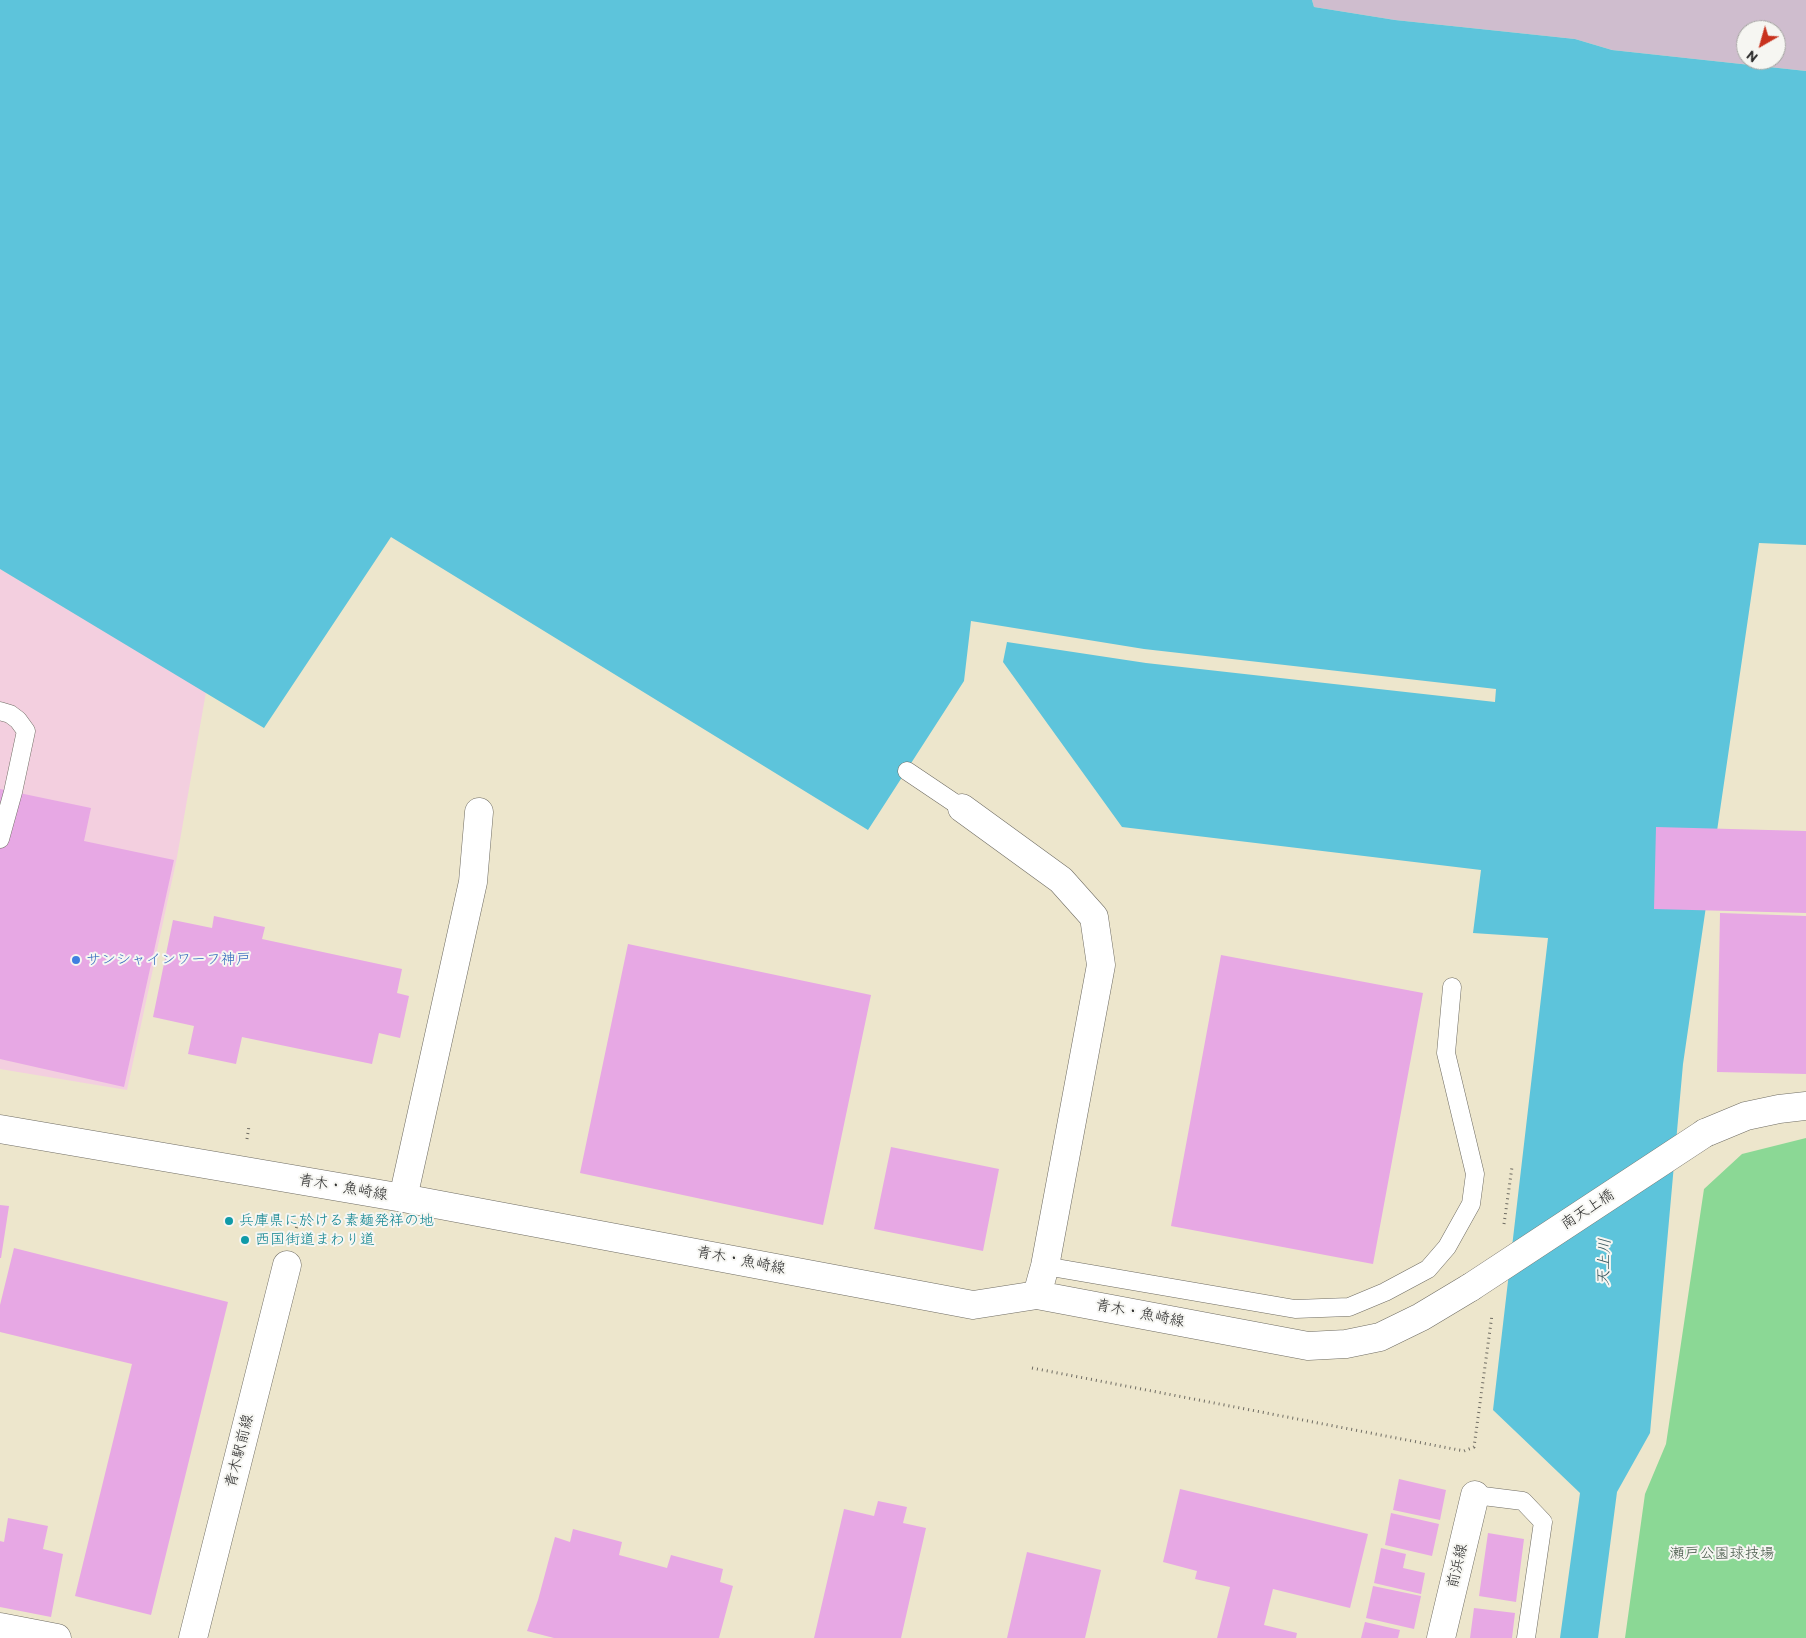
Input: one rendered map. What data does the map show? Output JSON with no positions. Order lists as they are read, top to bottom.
{
  "streets": {
    "street": [
      "青木・魚崎線",
      "南天上橋",
      "青木駅前線",
      "前浜線"
    ]
  },
  "crossings": [
    ["青木・魚崎線", "南天上橋"]
  ],
  "water": ["天上川"],
  "parks": ["瀬戸公園球技場"],
  "places": ["サンシャインワーフ神戸", "兵庫県に於ける素麺発祥の地", "西国街道まわり道"],
  "north": "bottom left"
}
